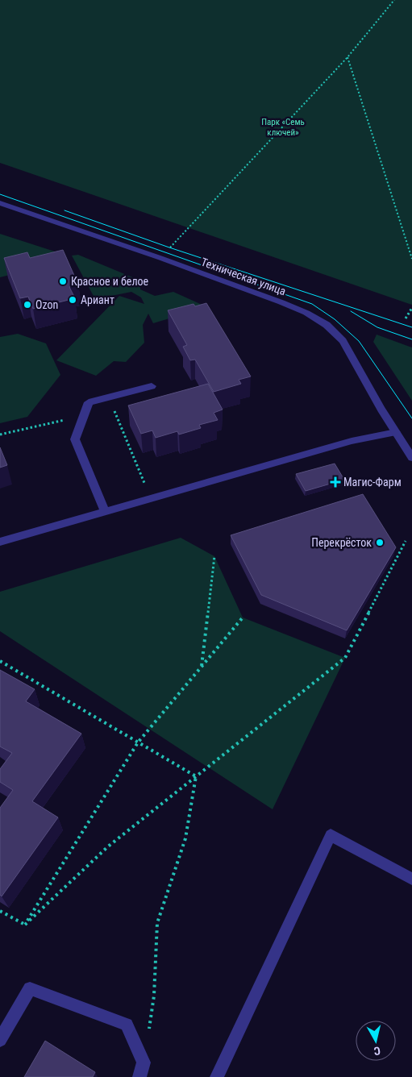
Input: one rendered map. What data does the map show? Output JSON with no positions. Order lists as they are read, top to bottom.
{
  "streets": {
    "street": ["Техническая улица"]
  },
  "parks": ["Парк «Семь ключей»"],
  "places": {
    "other": [
      "Красное и белое",
      "Ариант",
      "Ozon",
      "Перекрёсток"
    ],
    "health": ["Магис-Фарм"]
  },
  "north": "bottom"
}
